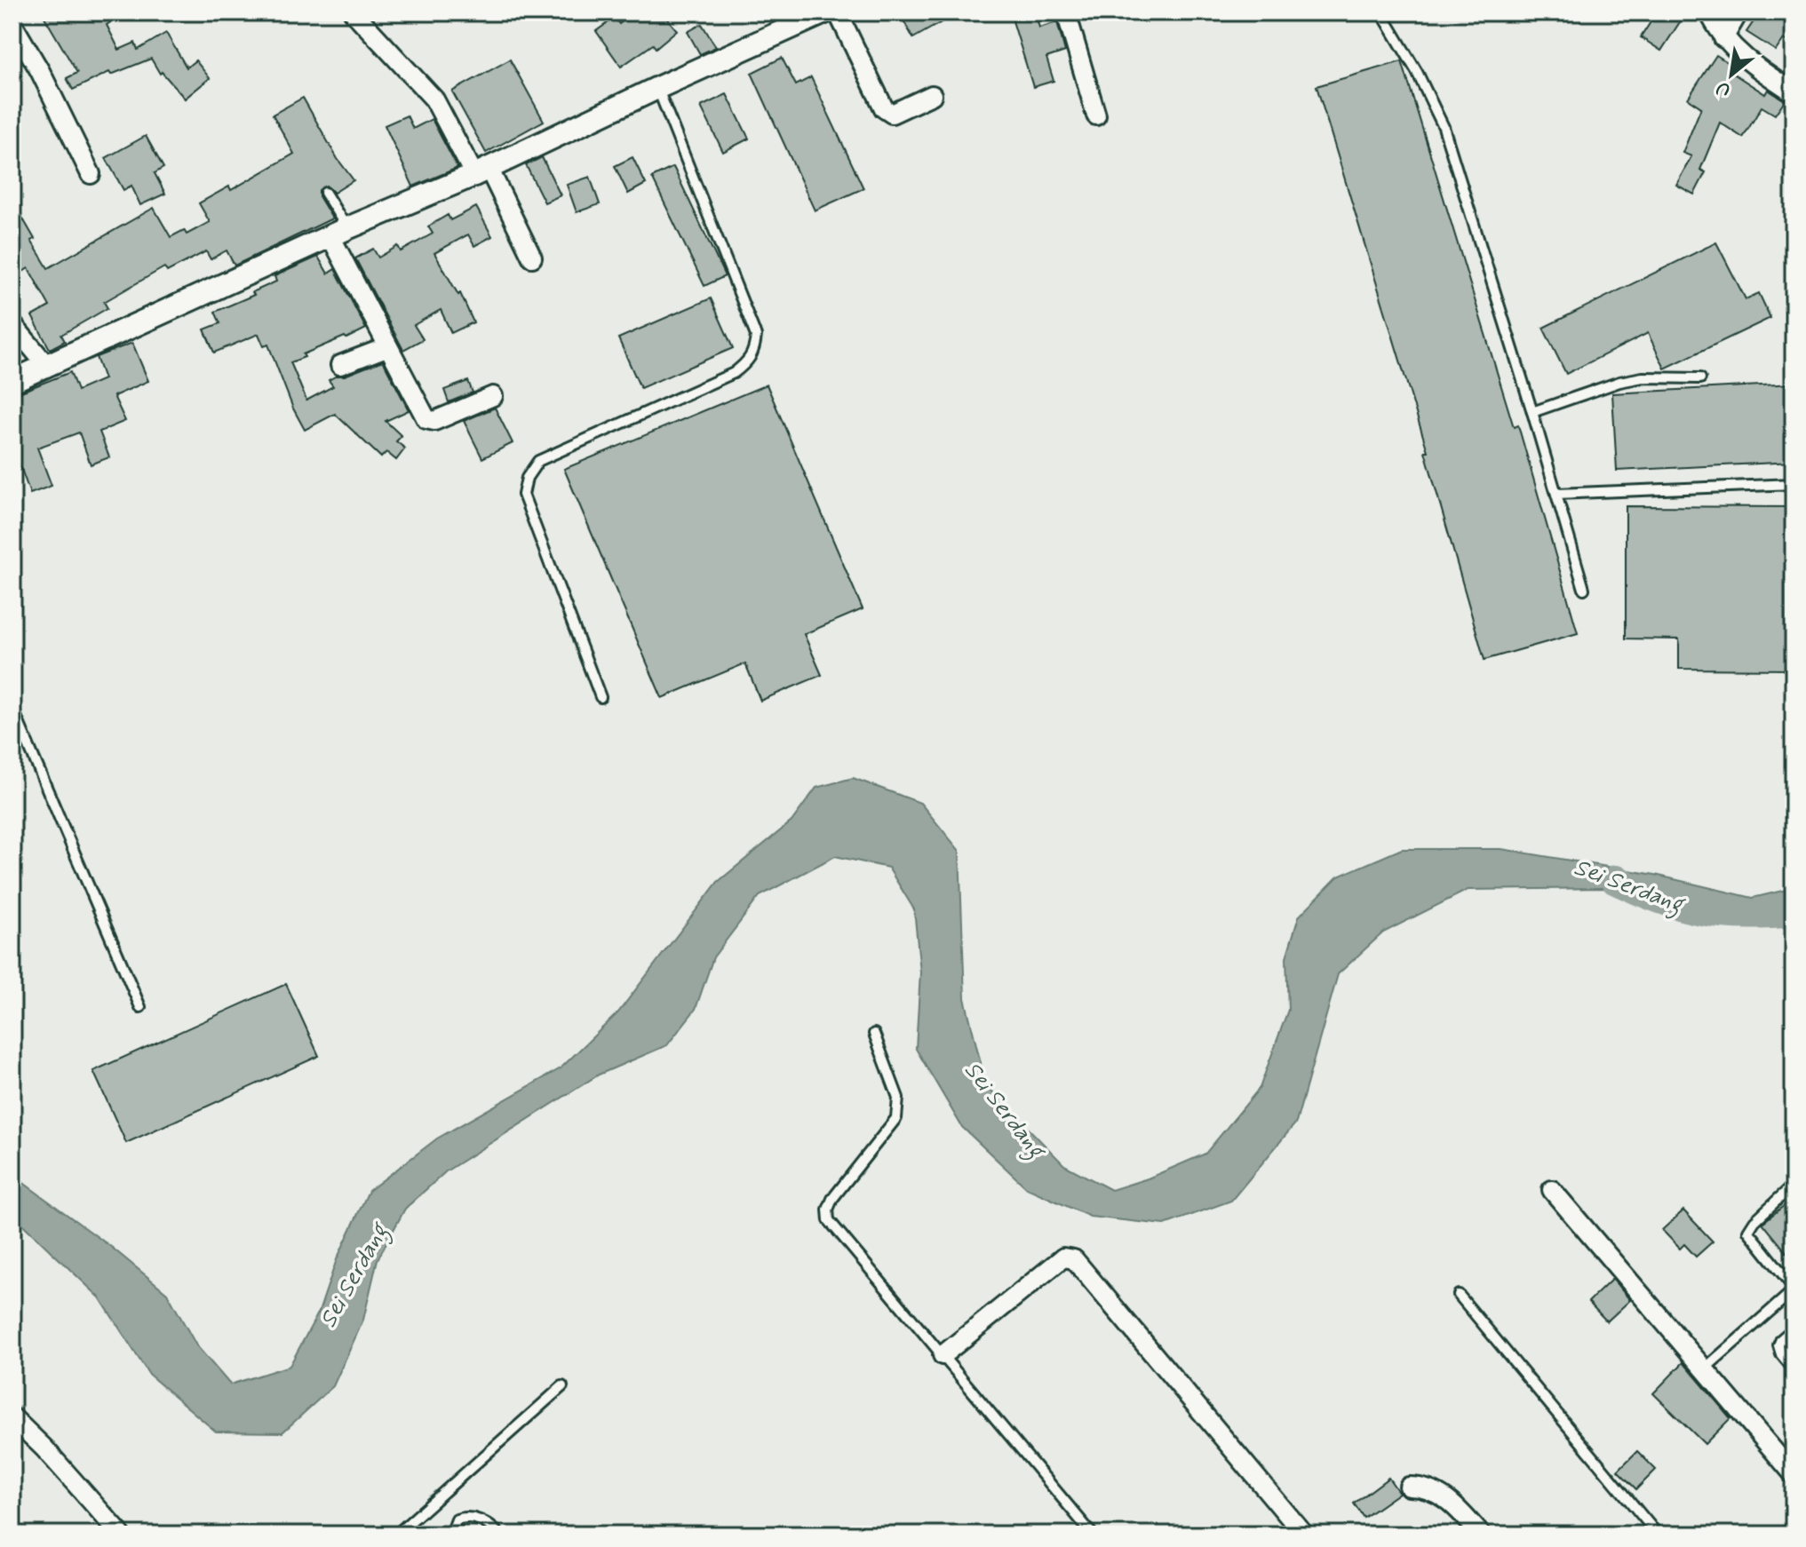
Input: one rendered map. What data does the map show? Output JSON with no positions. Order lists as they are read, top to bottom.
{
  "water": ["Sei Serdang"],
  "north": "bottom left"
}
